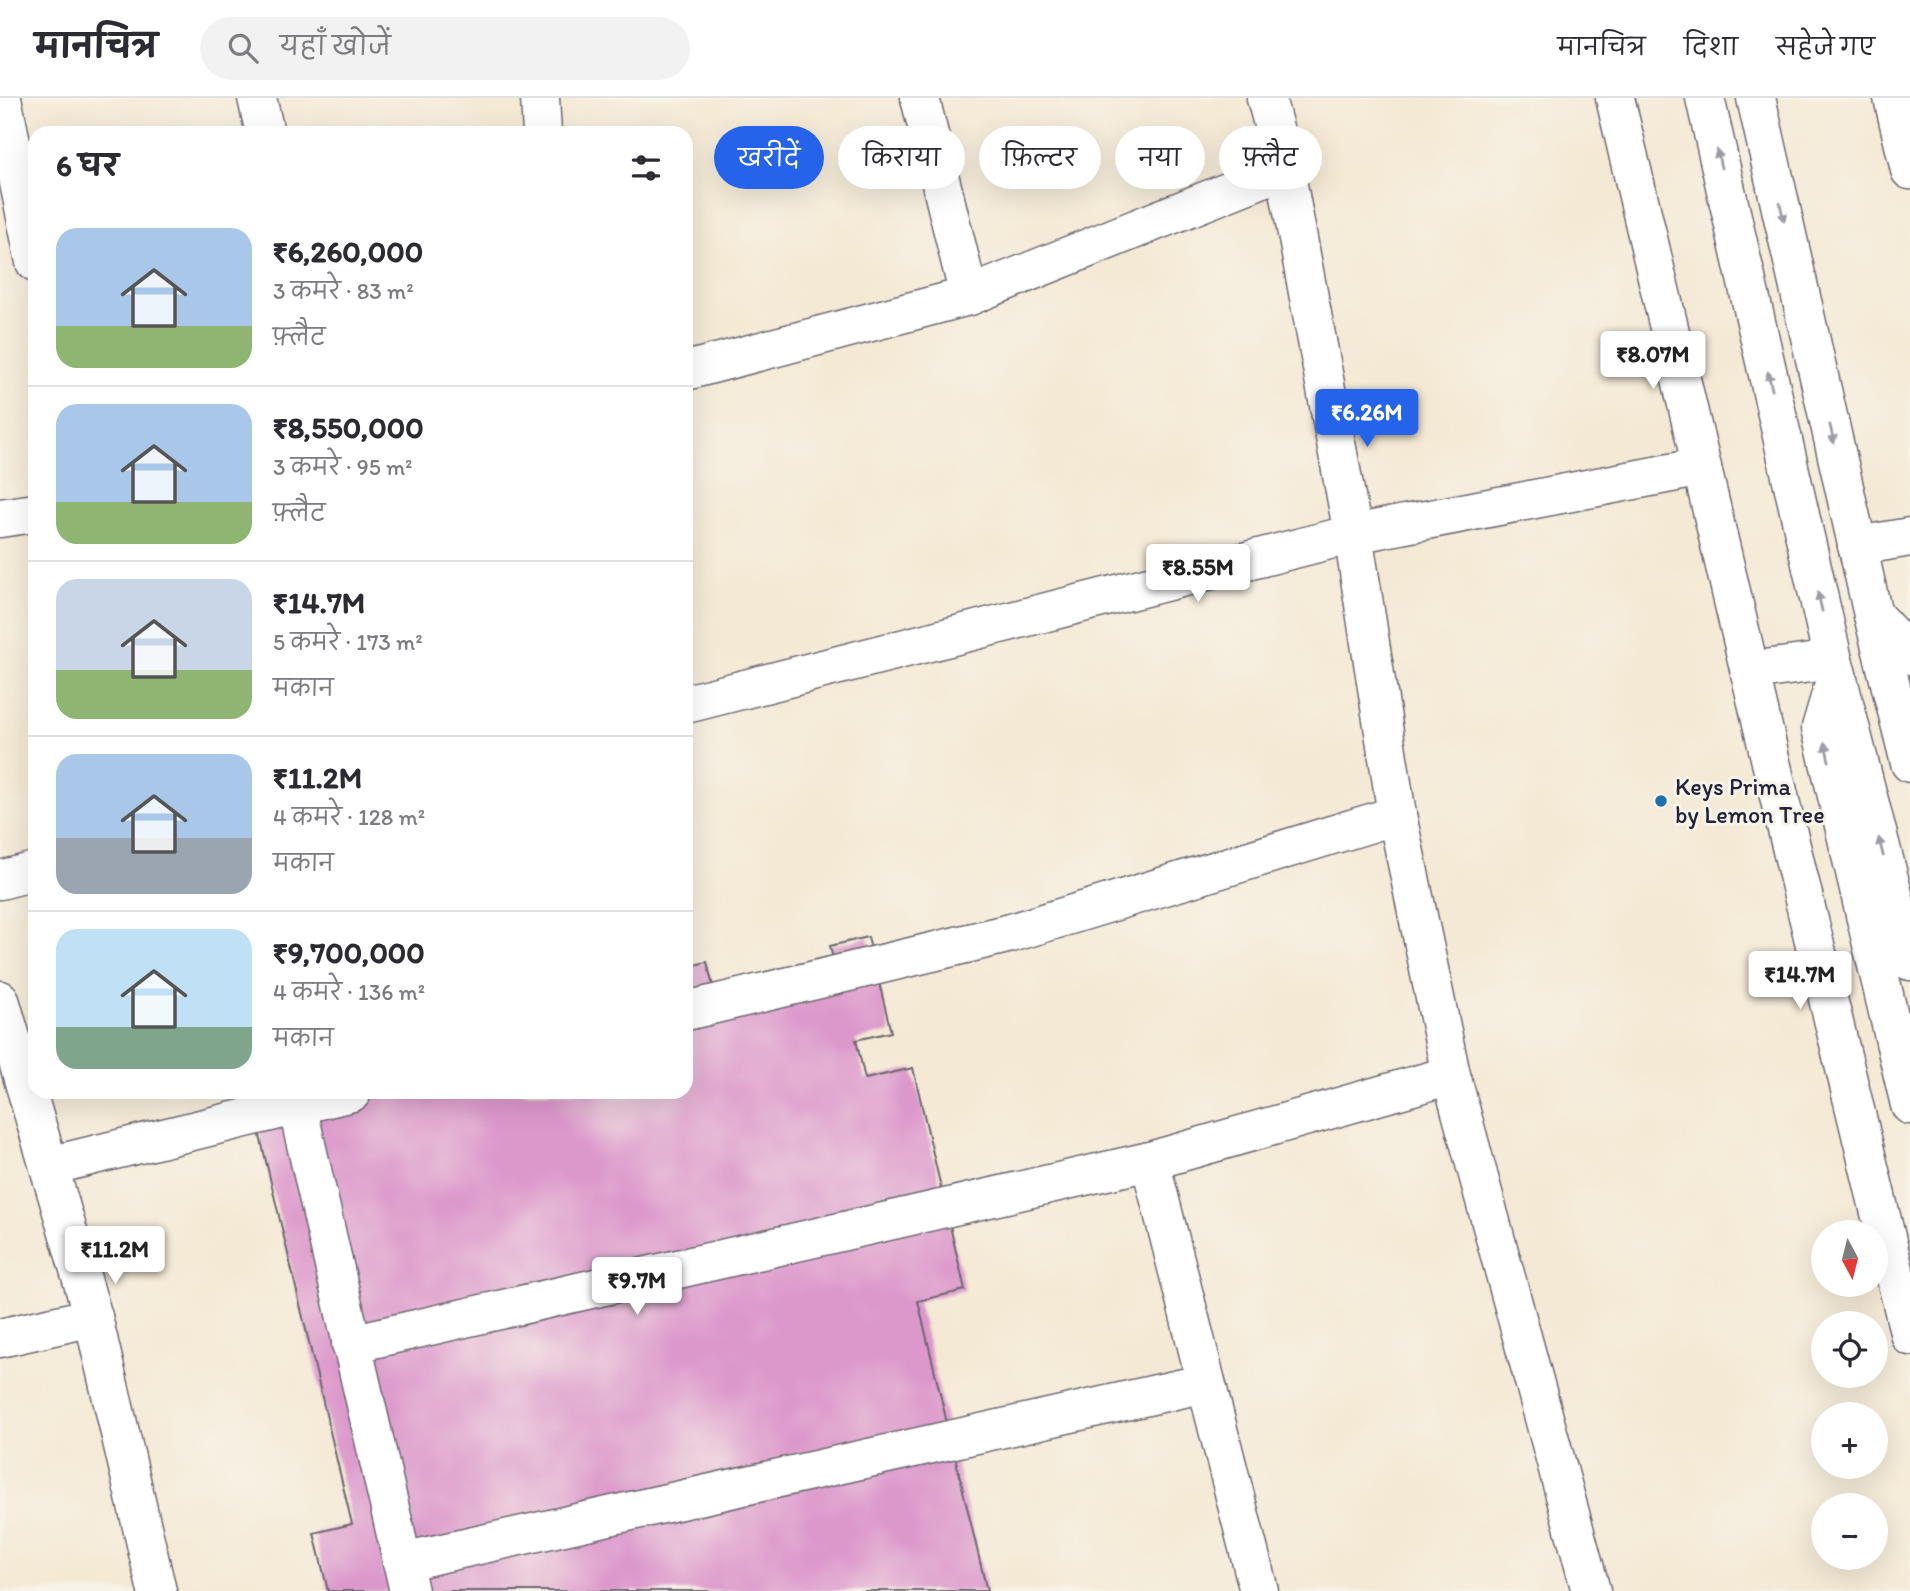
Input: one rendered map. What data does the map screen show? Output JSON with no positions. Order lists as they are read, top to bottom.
{
  "places": ["Keys Prima by Lemon Tree"],
  "north": "bottom",
  "page": {
    "header": "मानचित्र",
    "search": "यहाँ खोजें",
    "nav": ["मानचित्र", "दिशा", "सहेजे गए"],
    "chip": [
      "खरीदें",
      "किराया",
      "फ़िल्टर",
      "नया",
      "फ़्लैट"
    ],
    "heading": "6 घर",
    "list": [
      {
        "name": "₹6,260,000",
        "note": "3 कमरे · 83 m² · फ़्लैट"
      },
      {
        "name": "₹8,550,000",
        "note": "3 कमरे · 95 m² · फ़्लैट"
      },
      {
        "name": "₹14.7M",
        "note": "5 कमरे · 173 m² · मकान"
      },
      {
        "name": "₹11.2M",
        "note": "4 कमरे · 128 m² · मकान"
      },
      {
        "name": "₹9,700,000",
        "note": "4 कमरे · 136 m² · मकान"
      }
    ],
    "price": [
      "₹8.07M",
      "₹6.26M",
      "₹8.55M",
      "₹14.7M",
      "₹11.2M",
      "₹9.7M"
    ],
    "map_buttons": ["+", "−"]
  }
}
